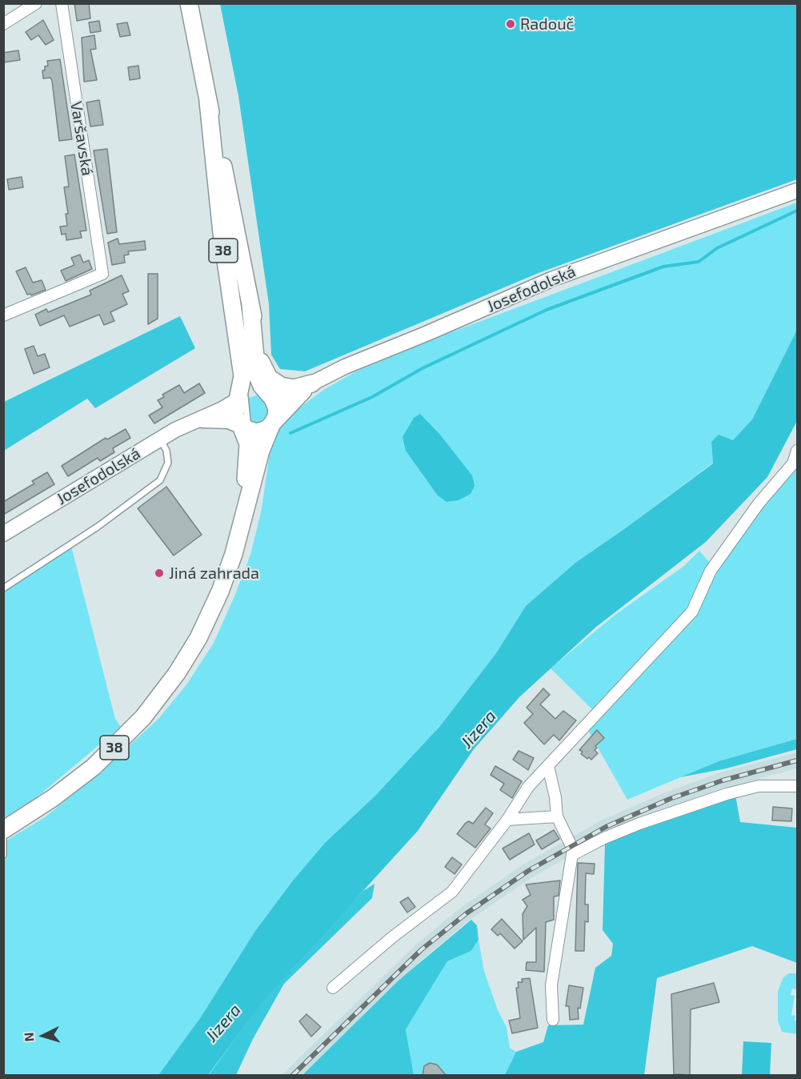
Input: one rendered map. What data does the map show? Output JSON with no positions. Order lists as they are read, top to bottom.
{
  "streets": {
    "main road": ["38", "Josefodolská"],
    "street": ["Varšavská"]
  },
  "crossings": [
    ["38", "Josefodolská"]
  ],
  "water": ["Jizera"],
  "places": ["Radouč", "Jiná zahrada"],
  "north": "left"
}
